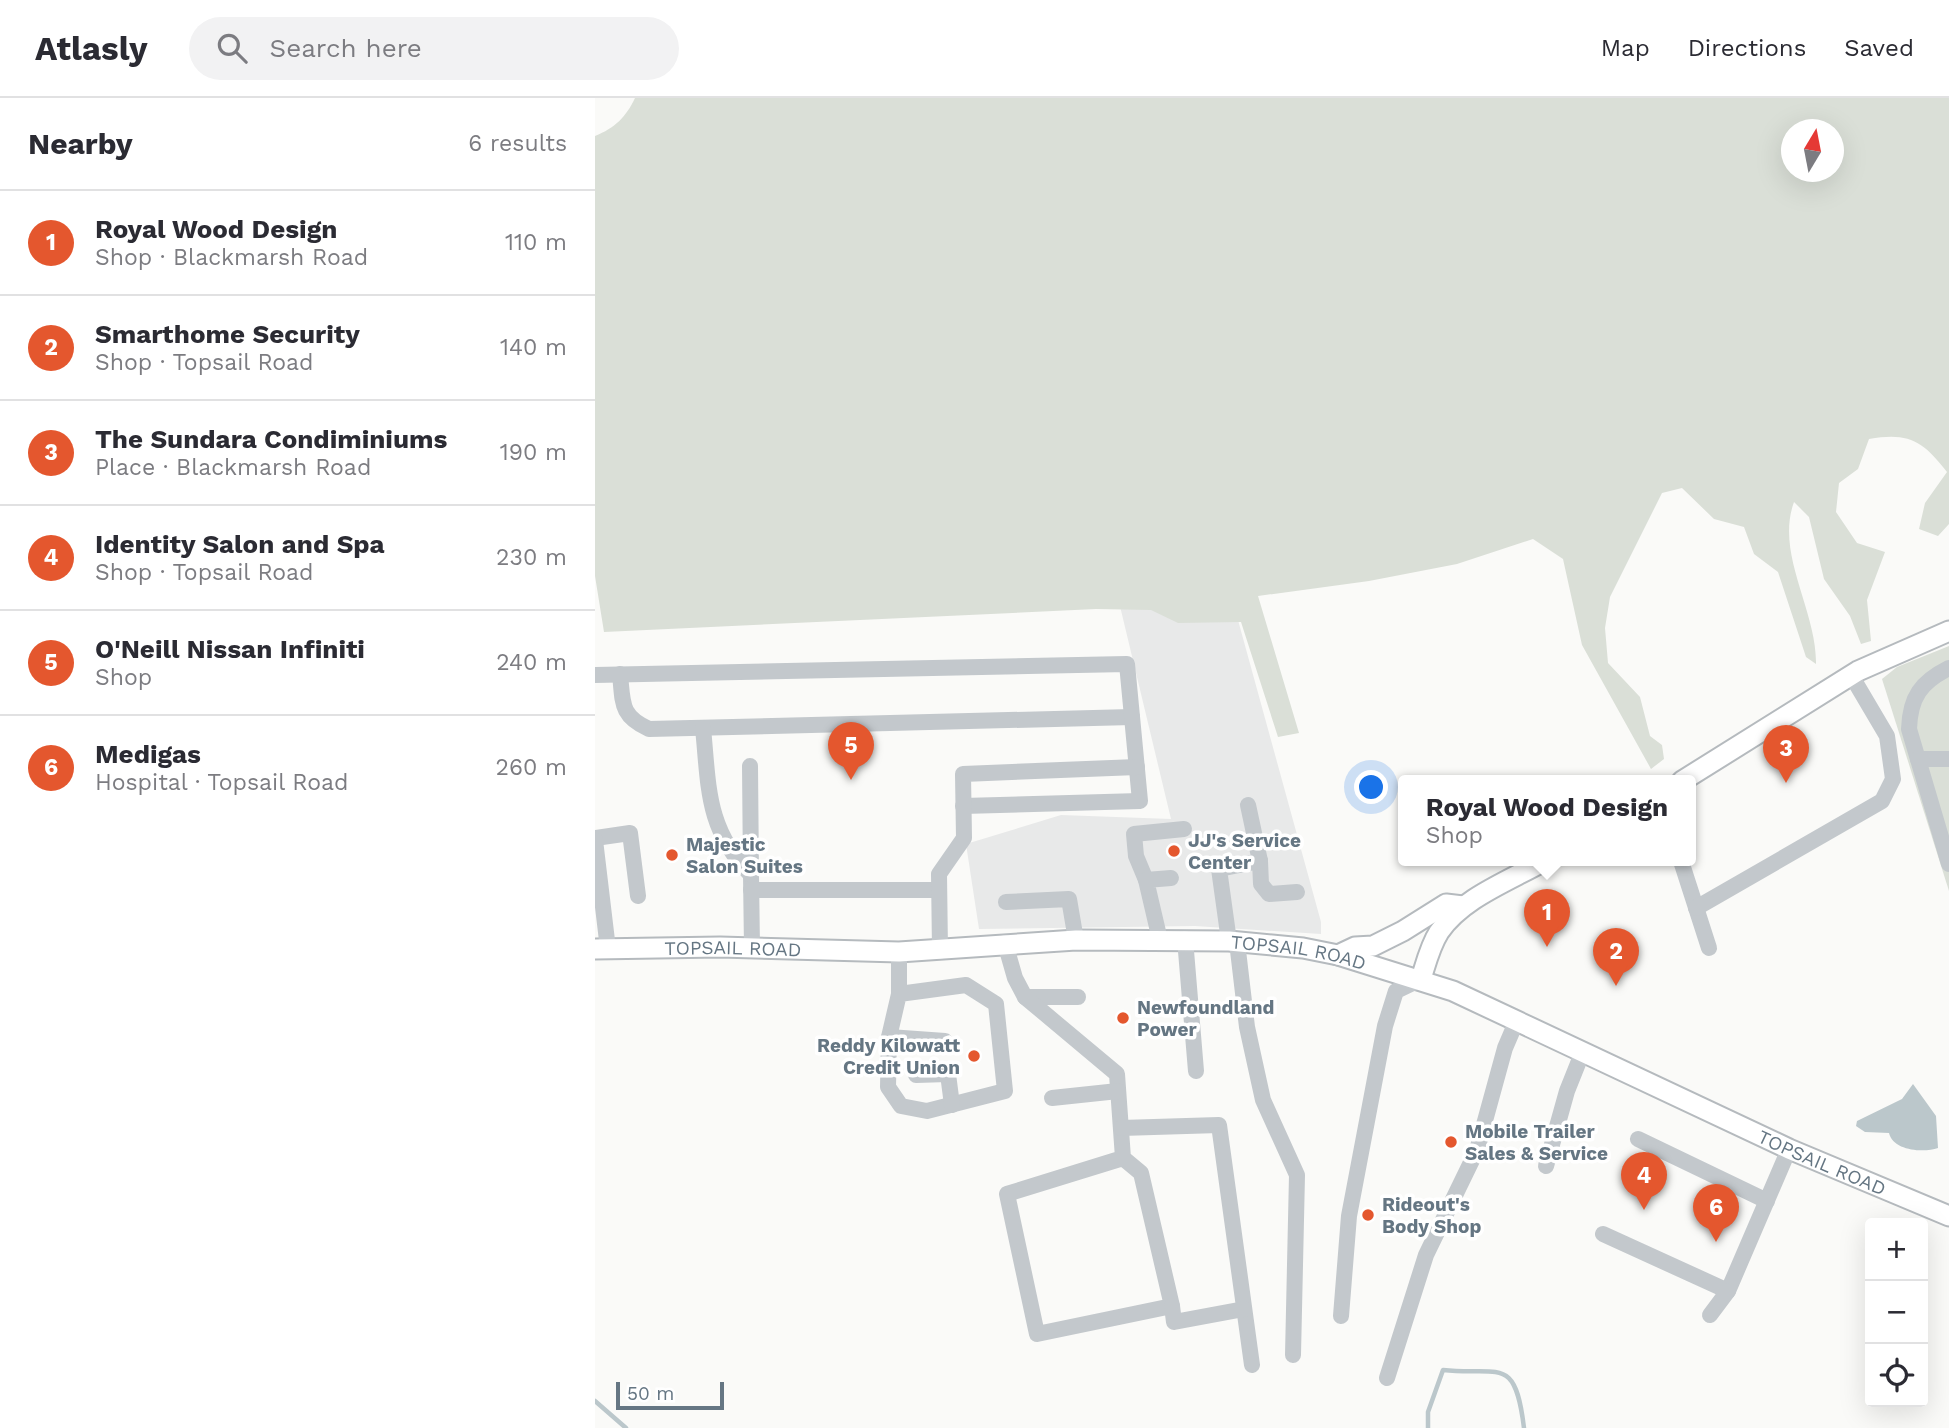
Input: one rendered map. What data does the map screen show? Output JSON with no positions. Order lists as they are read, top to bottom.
{
  "streets": {
    "main road": ["TOPSAIL ROAD"]
  },
  "places": [
    "JJ's Service Center",
    "Majestic Salon Suites",
    "Newfoundland Power",
    "Reddy Kilowatt Credit Union",
    "Mobile Trailer Sales & Service",
    "Rideout's Body Shop"
  ],
  "scale_bar": "50 m",
  "north": "top",
  "page": {
    "header": "Atlasly",
    "search": "Search here",
    "nav": ["Map", "Directions", "Saved"],
    "heading": ["Nearby", "6 results"],
    "list": [
      {
        "mark": "1",
        "name": "Royal Wood Design",
        "note": "Shop · Blackmarsh Road",
        "value": "110 m"
      },
      {
        "mark": "2",
        "name": "Smarthome Security",
        "note": "Shop · Topsail Road",
        "value": "140 m"
      },
      {
        "mark": "3",
        "name": "The Sundara Condiminiums",
        "note": "Place · Blackmarsh Road",
        "value": "190 m"
      },
      {
        "mark": "4",
        "name": "Identity Salon and Spa",
        "note": "Shop · Topsail Road",
        "value": "230 m"
      },
      {
        "mark": "5",
        "name": "O'Neill Nissan Infiniti",
        "note": "Shop",
        "value": "240 m"
      },
      {
        "mark": "6",
        "name": "Medigas",
        "note": "Hospital · Topsail Road",
        "value": "260 m"
      }
    ],
    "pins": [
      "5",
      "3",
      "1",
      "2",
      "4",
      "6"
    ],
    "popup": ["Royal Wood Design", "Shop"],
    "map_buttons": ["+", "−"],
    "scale": "50 m"
  }
}
